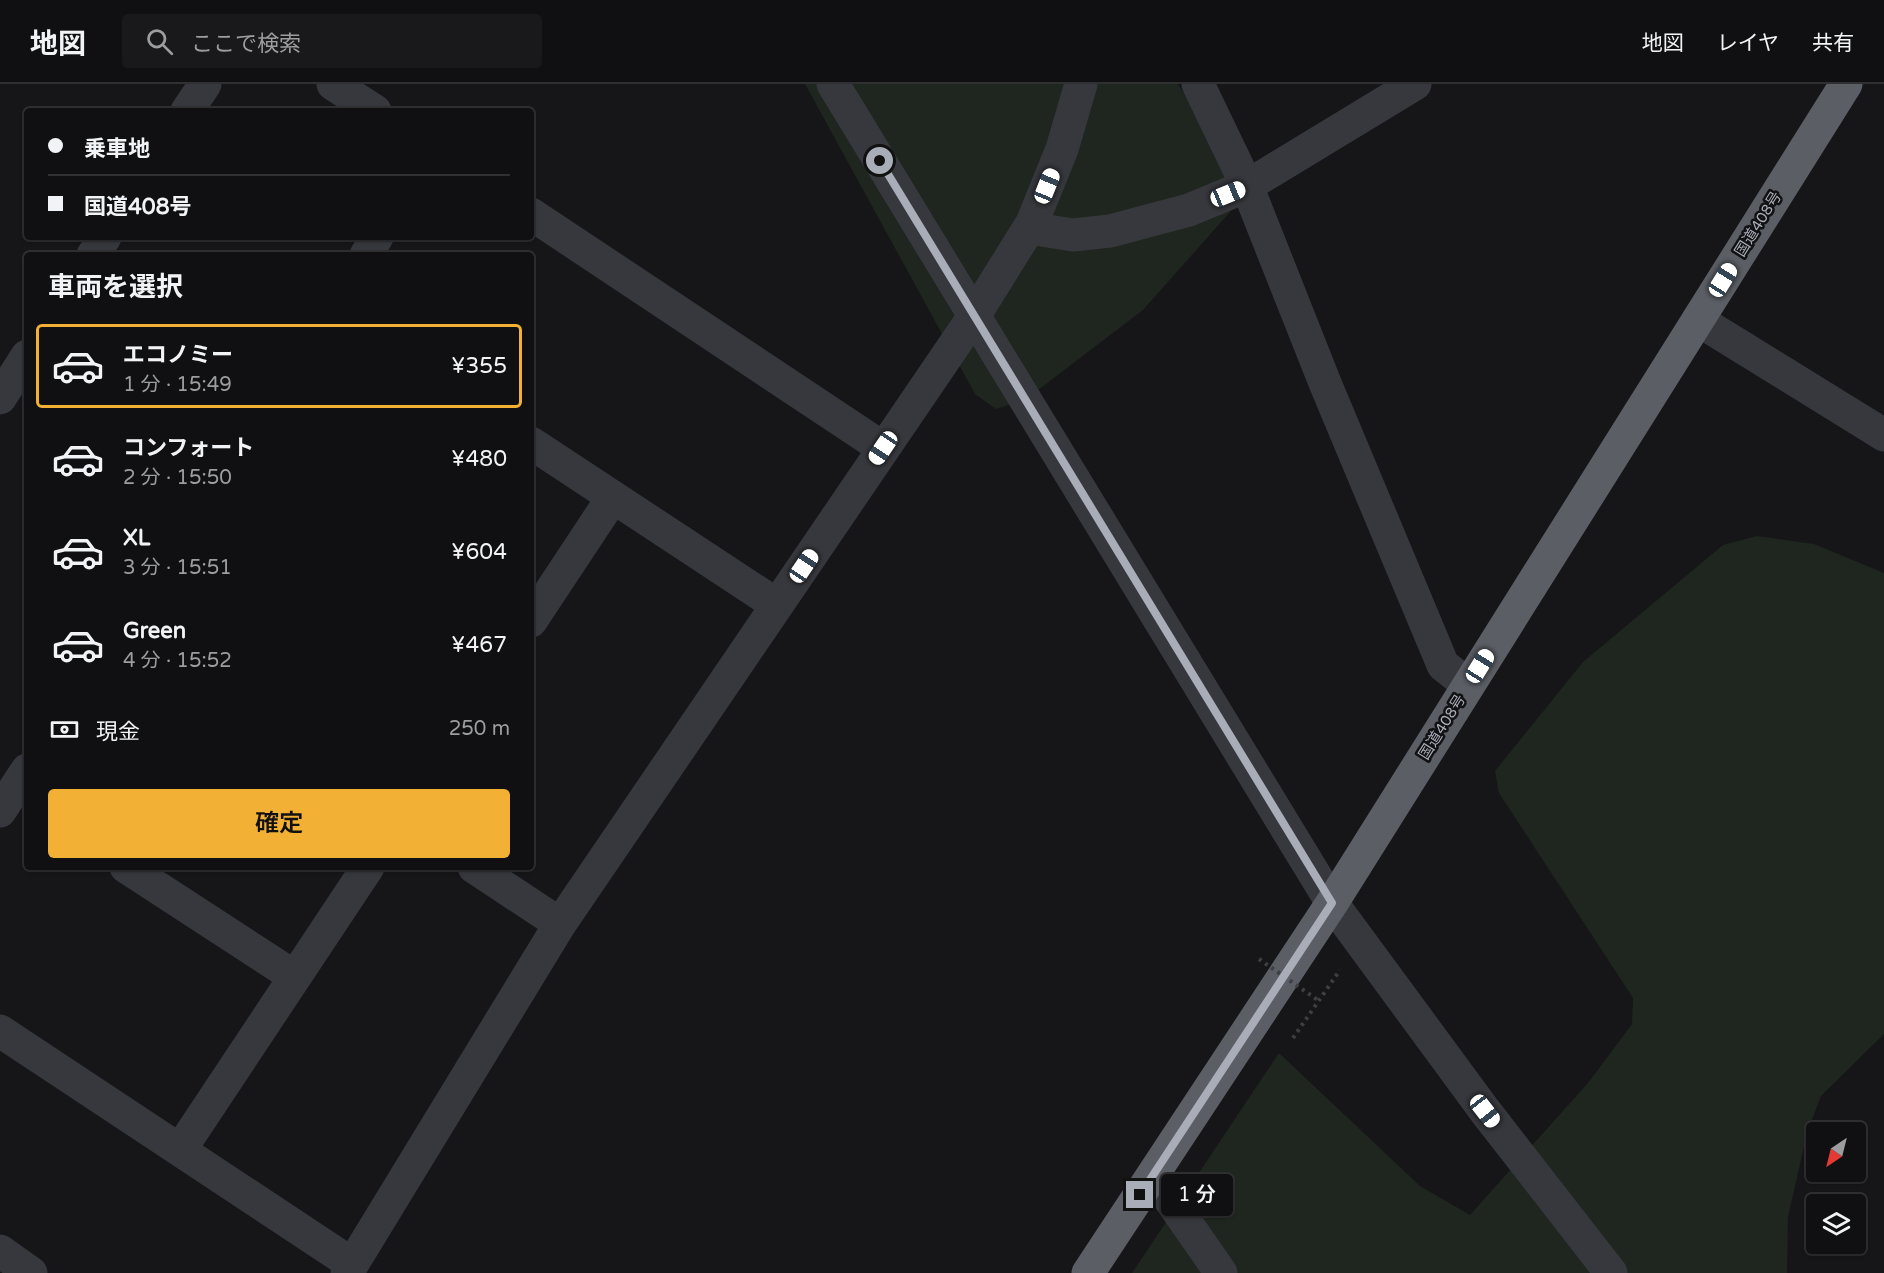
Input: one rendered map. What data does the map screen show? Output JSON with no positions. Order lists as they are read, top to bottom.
{
  "streets": {
    "highway": ["国道408号"]
  },
  "north": "bottom left",
  "page": {
    "header": "地図",
    "search": "ここで検索",
    "nav": ["地図", "レイヤ", "共有"],
    "banner": ["乗車地", "国道408号"],
    "heading": "車両を選択",
    "list": [
      {
        "name": "エコノミー",
        "note": "1 分 · 15:49",
        "value": "¥355"
      },
      {
        "name": "コンフォート",
        "note": "2 分 · 15:50",
        "value": "¥480"
      },
      {
        "name": "XL",
        "note": "3 分 · 15:51",
        "value": "¥604"
      },
      {
        "name": "Green",
        "note": "4 分 · 15:52",
        "value": "¥467"
      }
    ],
    "pay": ["現金", "250 m"],
    "buttons": "確定",
    "bubble": "1 分"
  }
}
